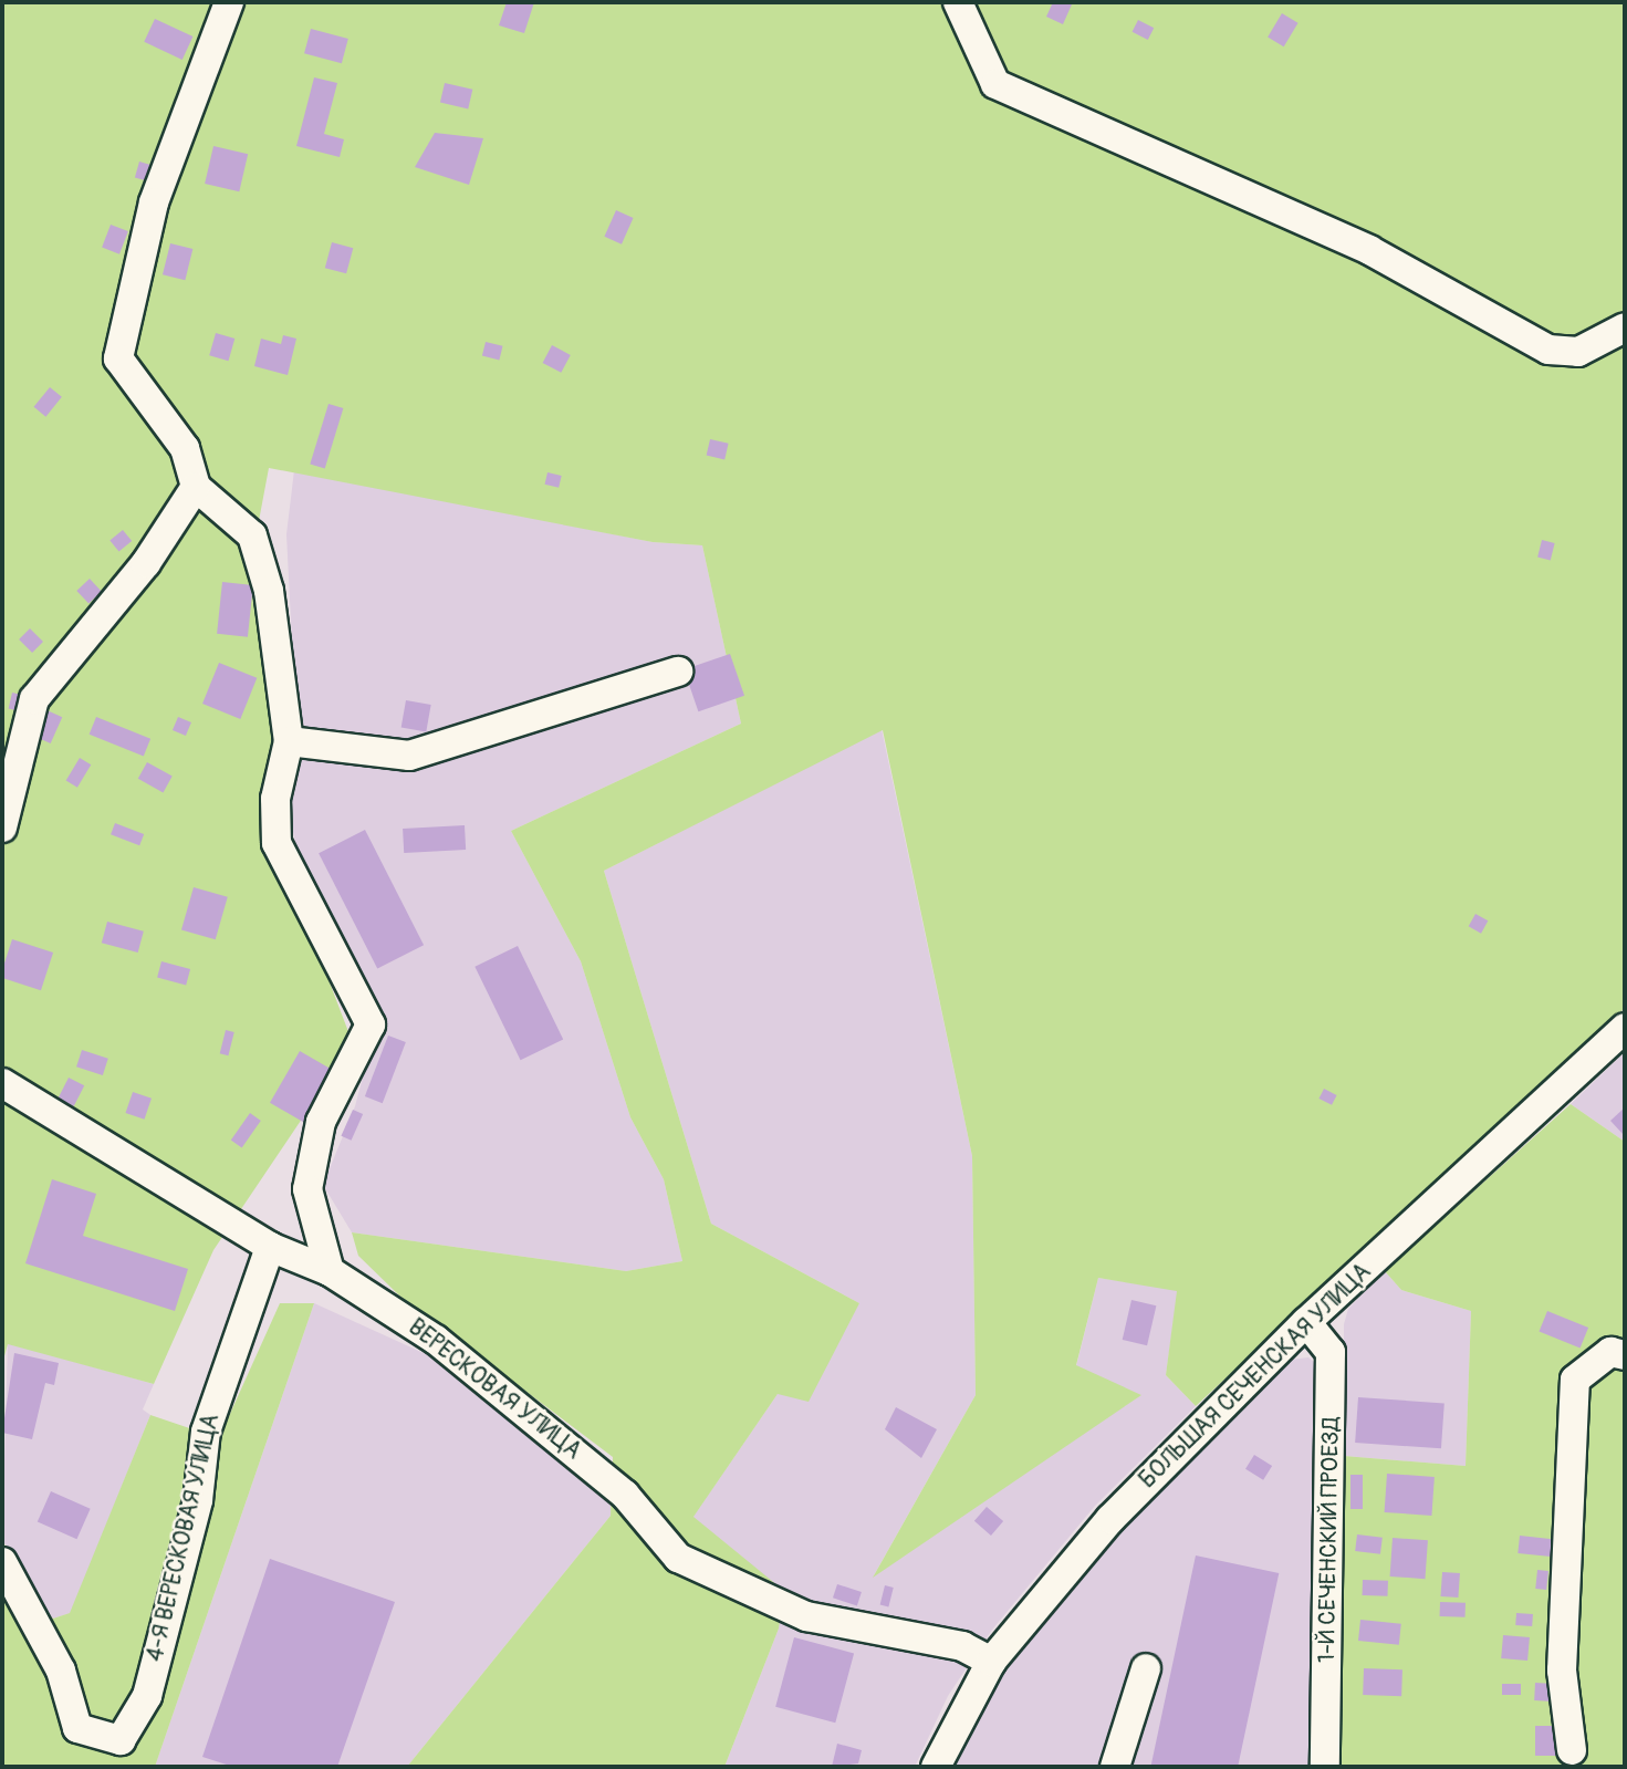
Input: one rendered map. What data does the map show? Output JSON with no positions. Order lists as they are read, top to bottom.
{
  "streets": {
    "street": [
      "БОЛЬШАЯ СЕЧЕНСКАЯ УЛИЦА",
      "ВЕРЕСКОВАЯ УЛИЦА",
      "4-Я ВЕРЕСКОВАЯ УЛИЦА",
      "1-Й СЕЧЕНСКИЙ ПРОЕЗД"
    ]
  },
  "crossings": [
    ["БОЛЬШАЯ СЕЧЕНСКАЯ УЛИЦА", "ВЕРЕСКОВАЯ УЛИЦА"],
    ["БОЛЬШАЯ СЕЧЕНСКАЯ УЛИЦА", "1-Й СЕЧЕНСКИЙ ПРОЕЗД"],
    ["ВЕРЕСКОВАЯ УЛИЦА", "4-Я ВЕРЕСКОВАЯ УЛИЦА"]
  ]
}
